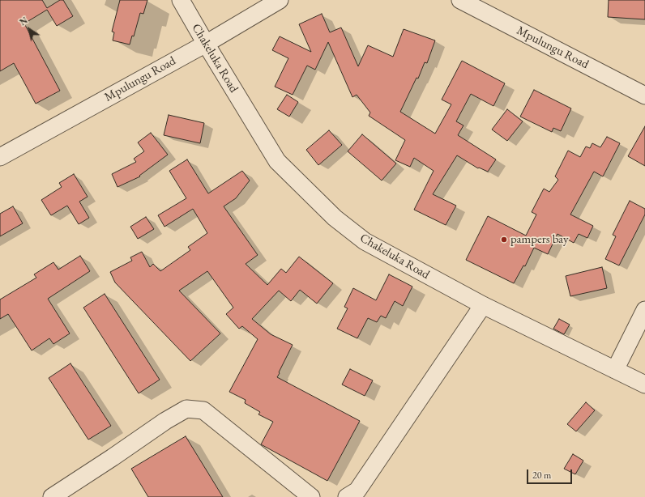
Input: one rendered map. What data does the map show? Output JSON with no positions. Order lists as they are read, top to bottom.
{
  "streets": {
    "street": ["Mpulungu Road", "Chakeluka Road"]
  },
  "crossings": [
    ["Mpulungu Road", "Chakeluka Road"]
  ],
  "places": ["pampers bay"],
  "scale_bar": "20 m",
  "north": "top left"
}
